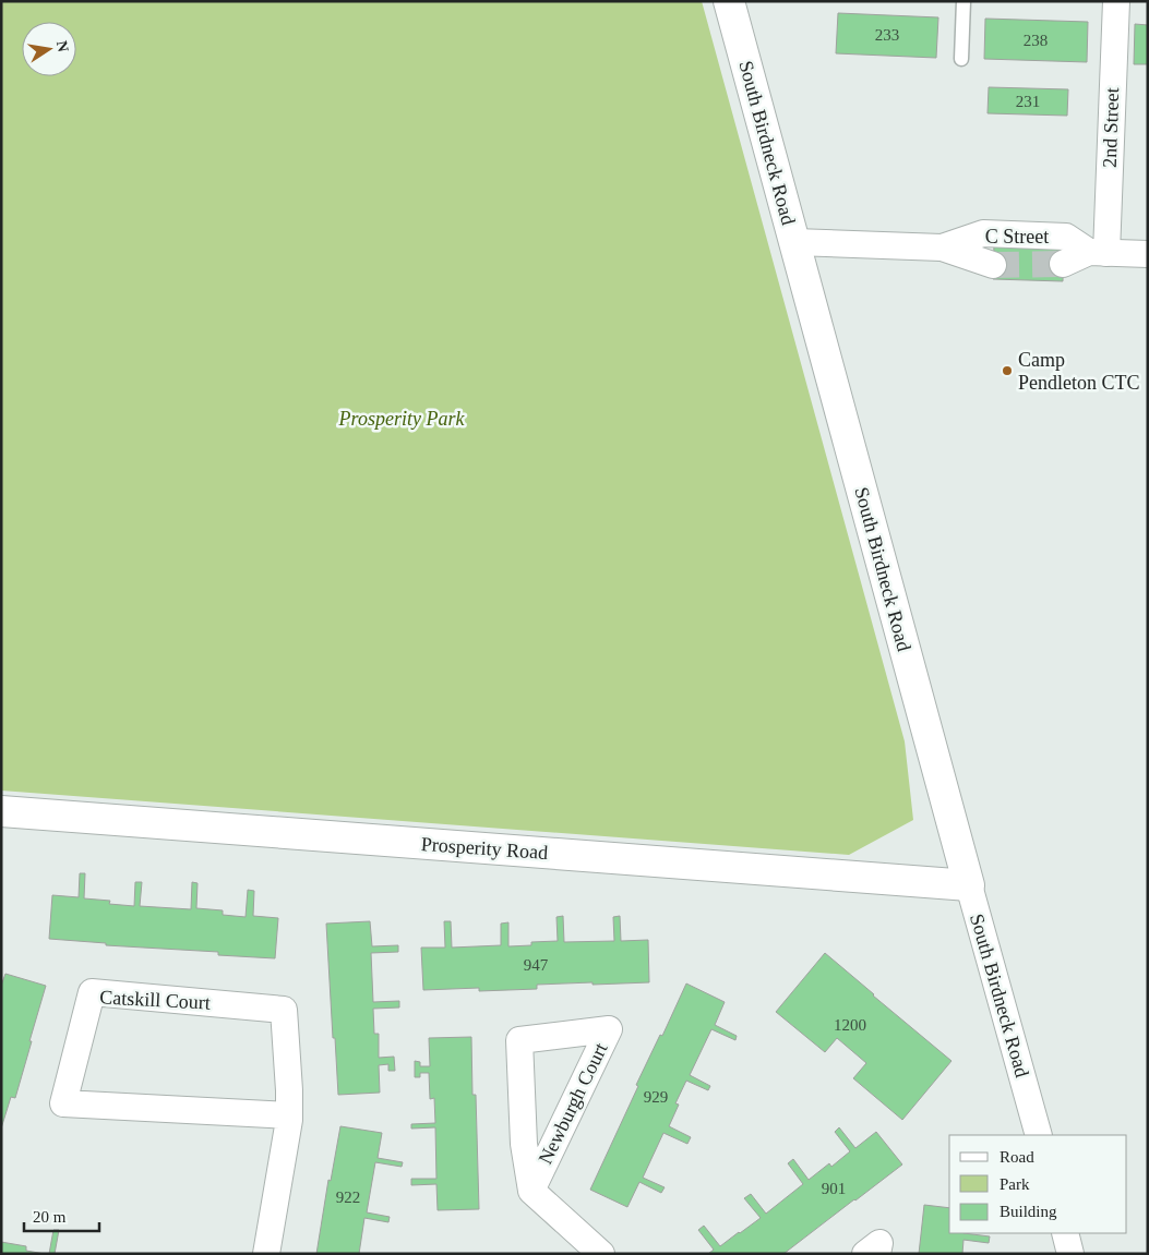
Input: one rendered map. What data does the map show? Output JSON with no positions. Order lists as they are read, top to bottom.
{
  "streets": {
    "street": [
      "2nd Street",
      "South Birdneck Road",
      "C Street",
      "Prosperity Road",
      "Catskill Court",
      "Newburgh Court"
    ]
  },
  "crossings": [
    ["2nd Street", "C Street"],
    ["South Birdneck Road", "C Street"],
    ["South Birdneck Road", "Prosperity Road"]
  ],
  "parks": ["Prosperity Park"],
  "places": ["Camp Pendleton CTC"],
  "house_numbers": [
    "233",
    "238",
    "231",
    "947",
    "1200",
    "929",
    "901",
    "922"
  ],
  "legend": ["Road", "Park", "Building"],
  "scale_bar": "20 m",
  "north": "right"
}
